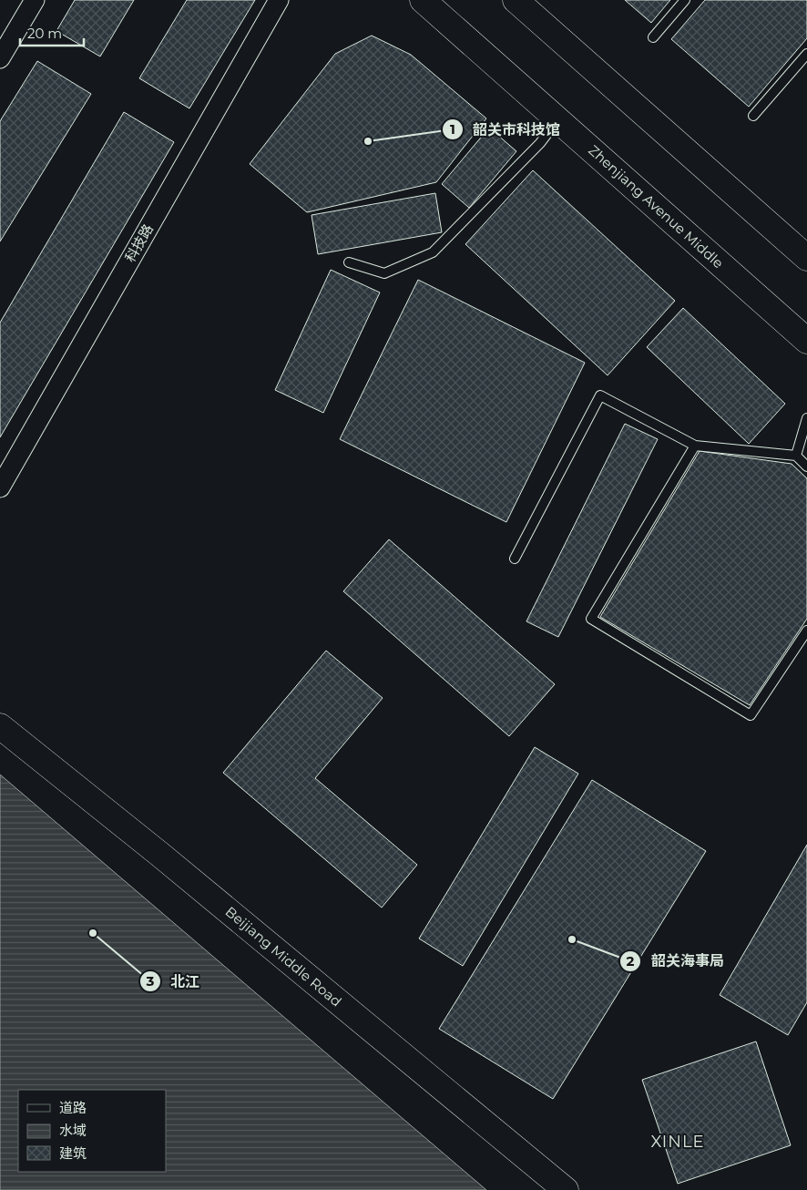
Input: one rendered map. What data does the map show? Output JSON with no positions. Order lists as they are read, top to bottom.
{
  "streets": {
    "main road": ["Zhenjiang Avenue Middle", "Beijiang Middle Road"],
    "street": ["科技路"]
  },
  "districts": ["XINLE"],
  "places": ["韶关市科技馆", "北江", "韶关海事局"],
  "legend": ["道路", "水域", "建筑"],
  "scale_bar": "20 m"
}
